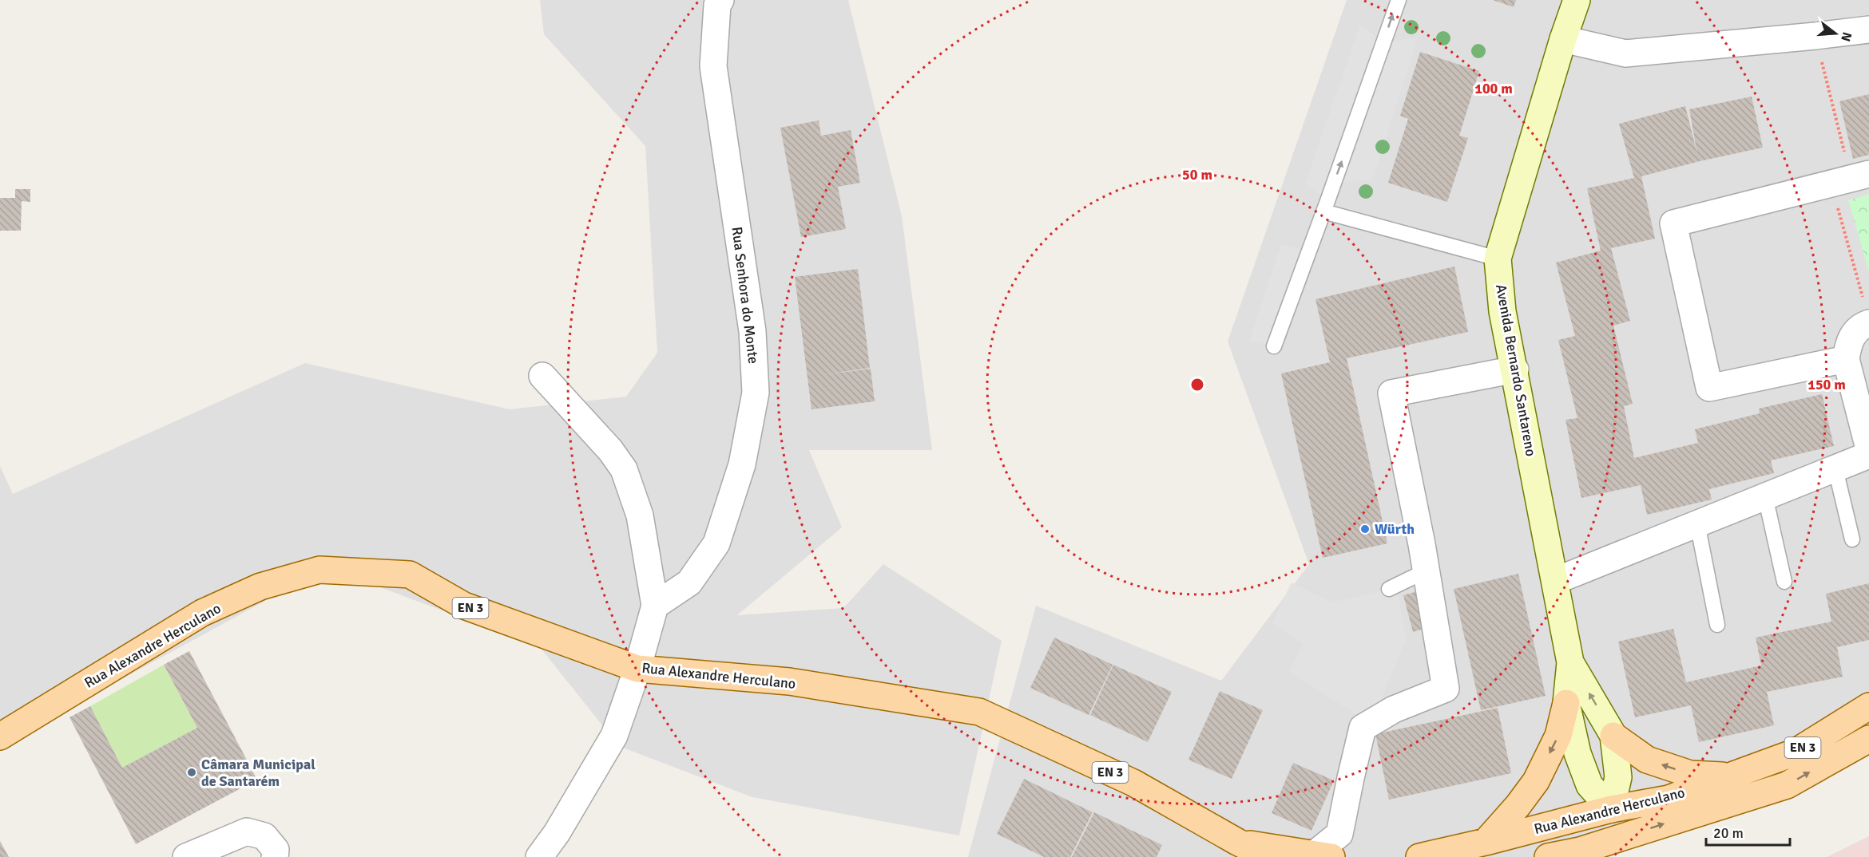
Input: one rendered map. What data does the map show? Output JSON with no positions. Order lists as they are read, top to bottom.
{
  "streets": {
    "main road": ["Avenida Bernardo Santareno", "EN 3", "Rua Alexandre Herculano"],
    "street": ["Rua Senhora do Monte"]
  },
  "crossings": [
    ["Avenida Bernardo Santareno", "Rua Alexandre Herculano"]
  ],
  "places": ["Würth", "Câmara Municipal de Santarém"],
  "scale_bar": "20 m",
  "north": "right",
  "rings": ["100 m", "50 m", "150 m"]
}
